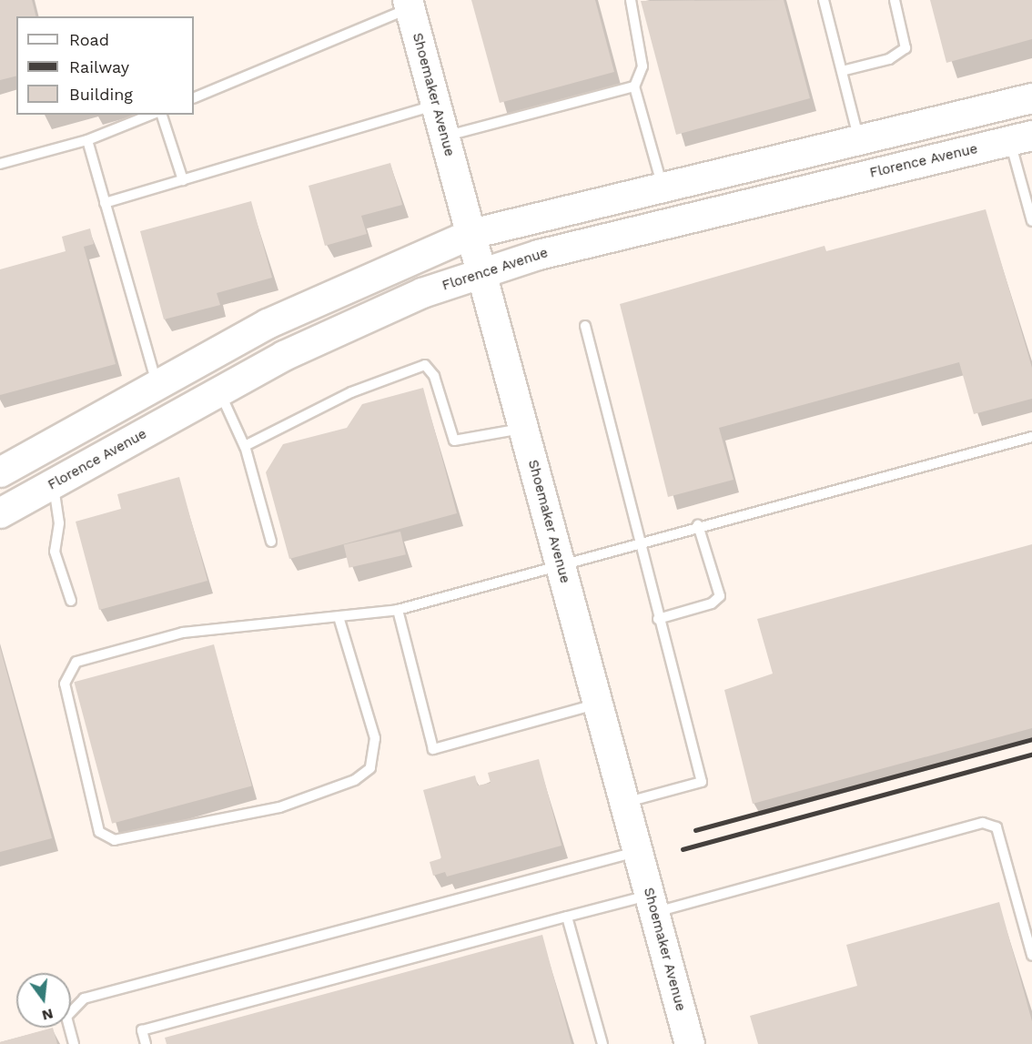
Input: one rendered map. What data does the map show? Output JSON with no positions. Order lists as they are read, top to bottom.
{
  "streets": {
    "main road": ["Shoemaker Avenue", "Florence Avenue"]
  },
  "crossings": [
    ["Shoemaker Avenue", "Florence Avenue"]
  ],
  "legend": ["Road", "Railway", "Building"],
  "north": "bottom"
}
